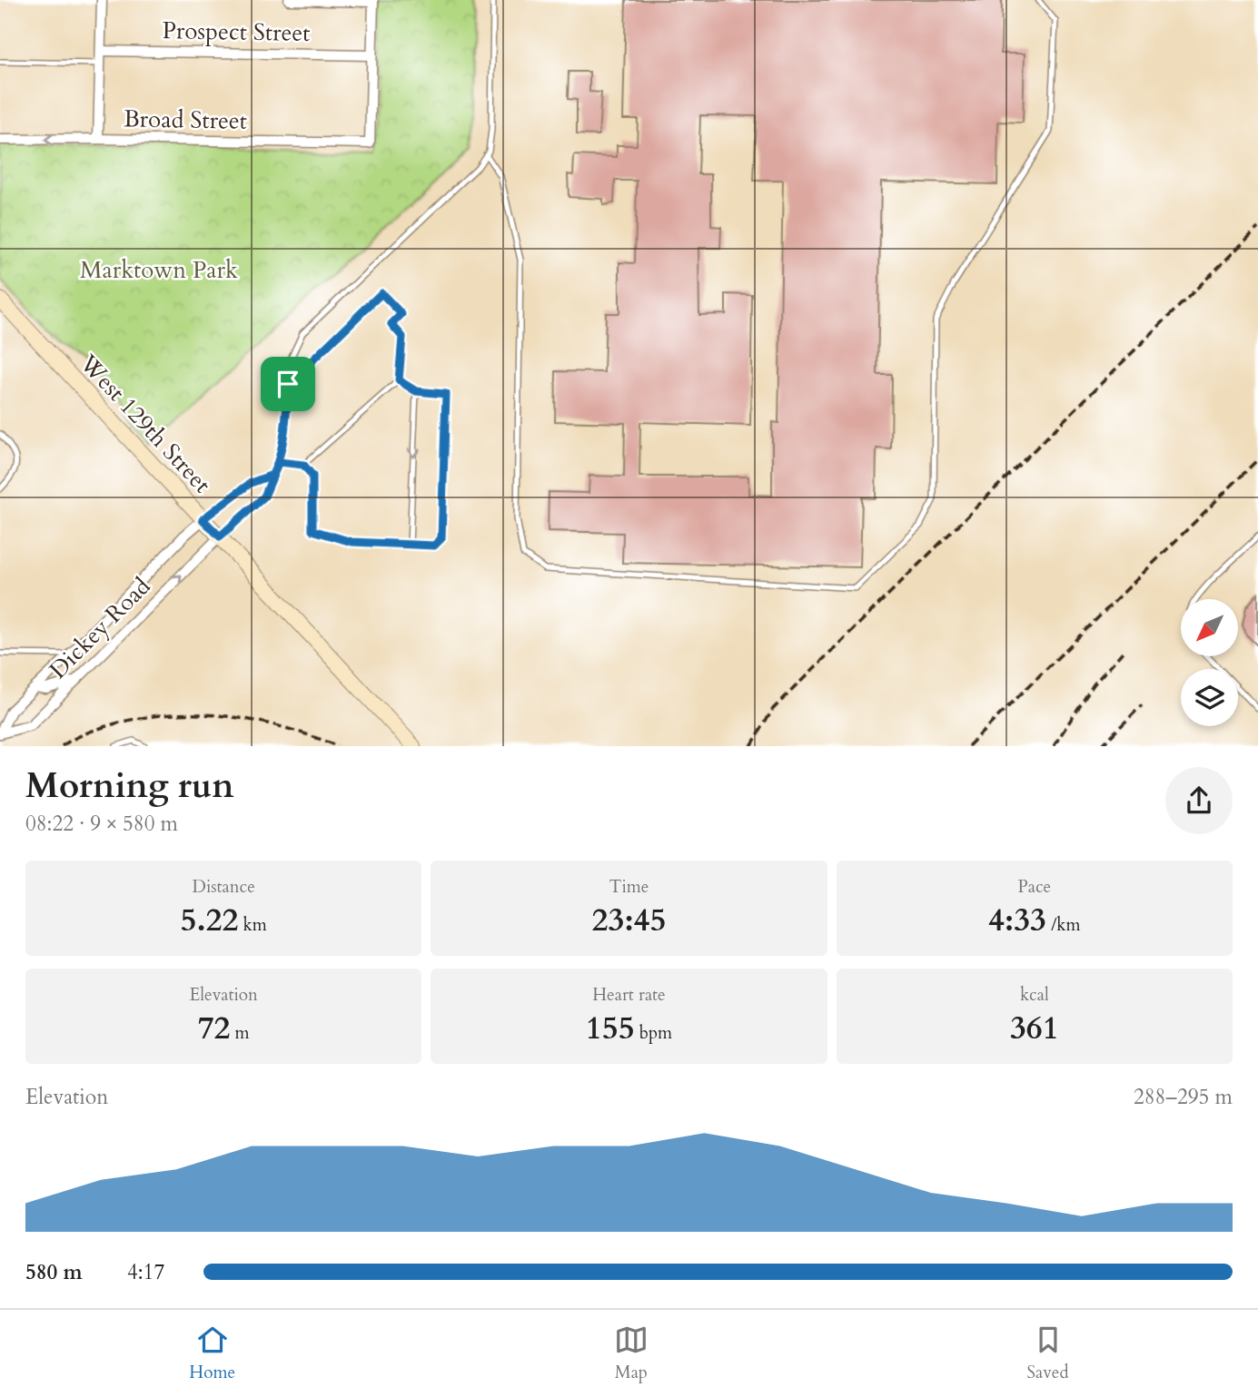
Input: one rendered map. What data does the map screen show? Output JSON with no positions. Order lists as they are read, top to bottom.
{
  "streets": {
    "main road": ["West 129th Street"],
    "street": ["Prospect Street", "Broad Street", "Dickey Road"]
  },
  "crossings": [
    ["Prospect Street", "Broad Street"],
    ["West 129th Street", "Dickey Road"]
  ],
  "parks": ["Marktown Park"],
  "north": "bottom left",
  "page": {
    "heading": ["Morning run", "08:22 · 9 × 580 m"],
    "stats": [
      ["Distance", "5.22 km"],
      ["Time", "23:45"],
      ["Pace", "4:33 /km"],
      ["Elevation", "72 m"],
      ["Heart rate", "155 bpm"],
      ["kcal", "361"]
    ],
    "chart": ["Elevation", "288–295 m"],
    "list": [
      {
        "name": "580 m",
        "note": "4:17"
      }
    ],
    "tabs": ["Home", "Map", "Saved"]
  }
}
